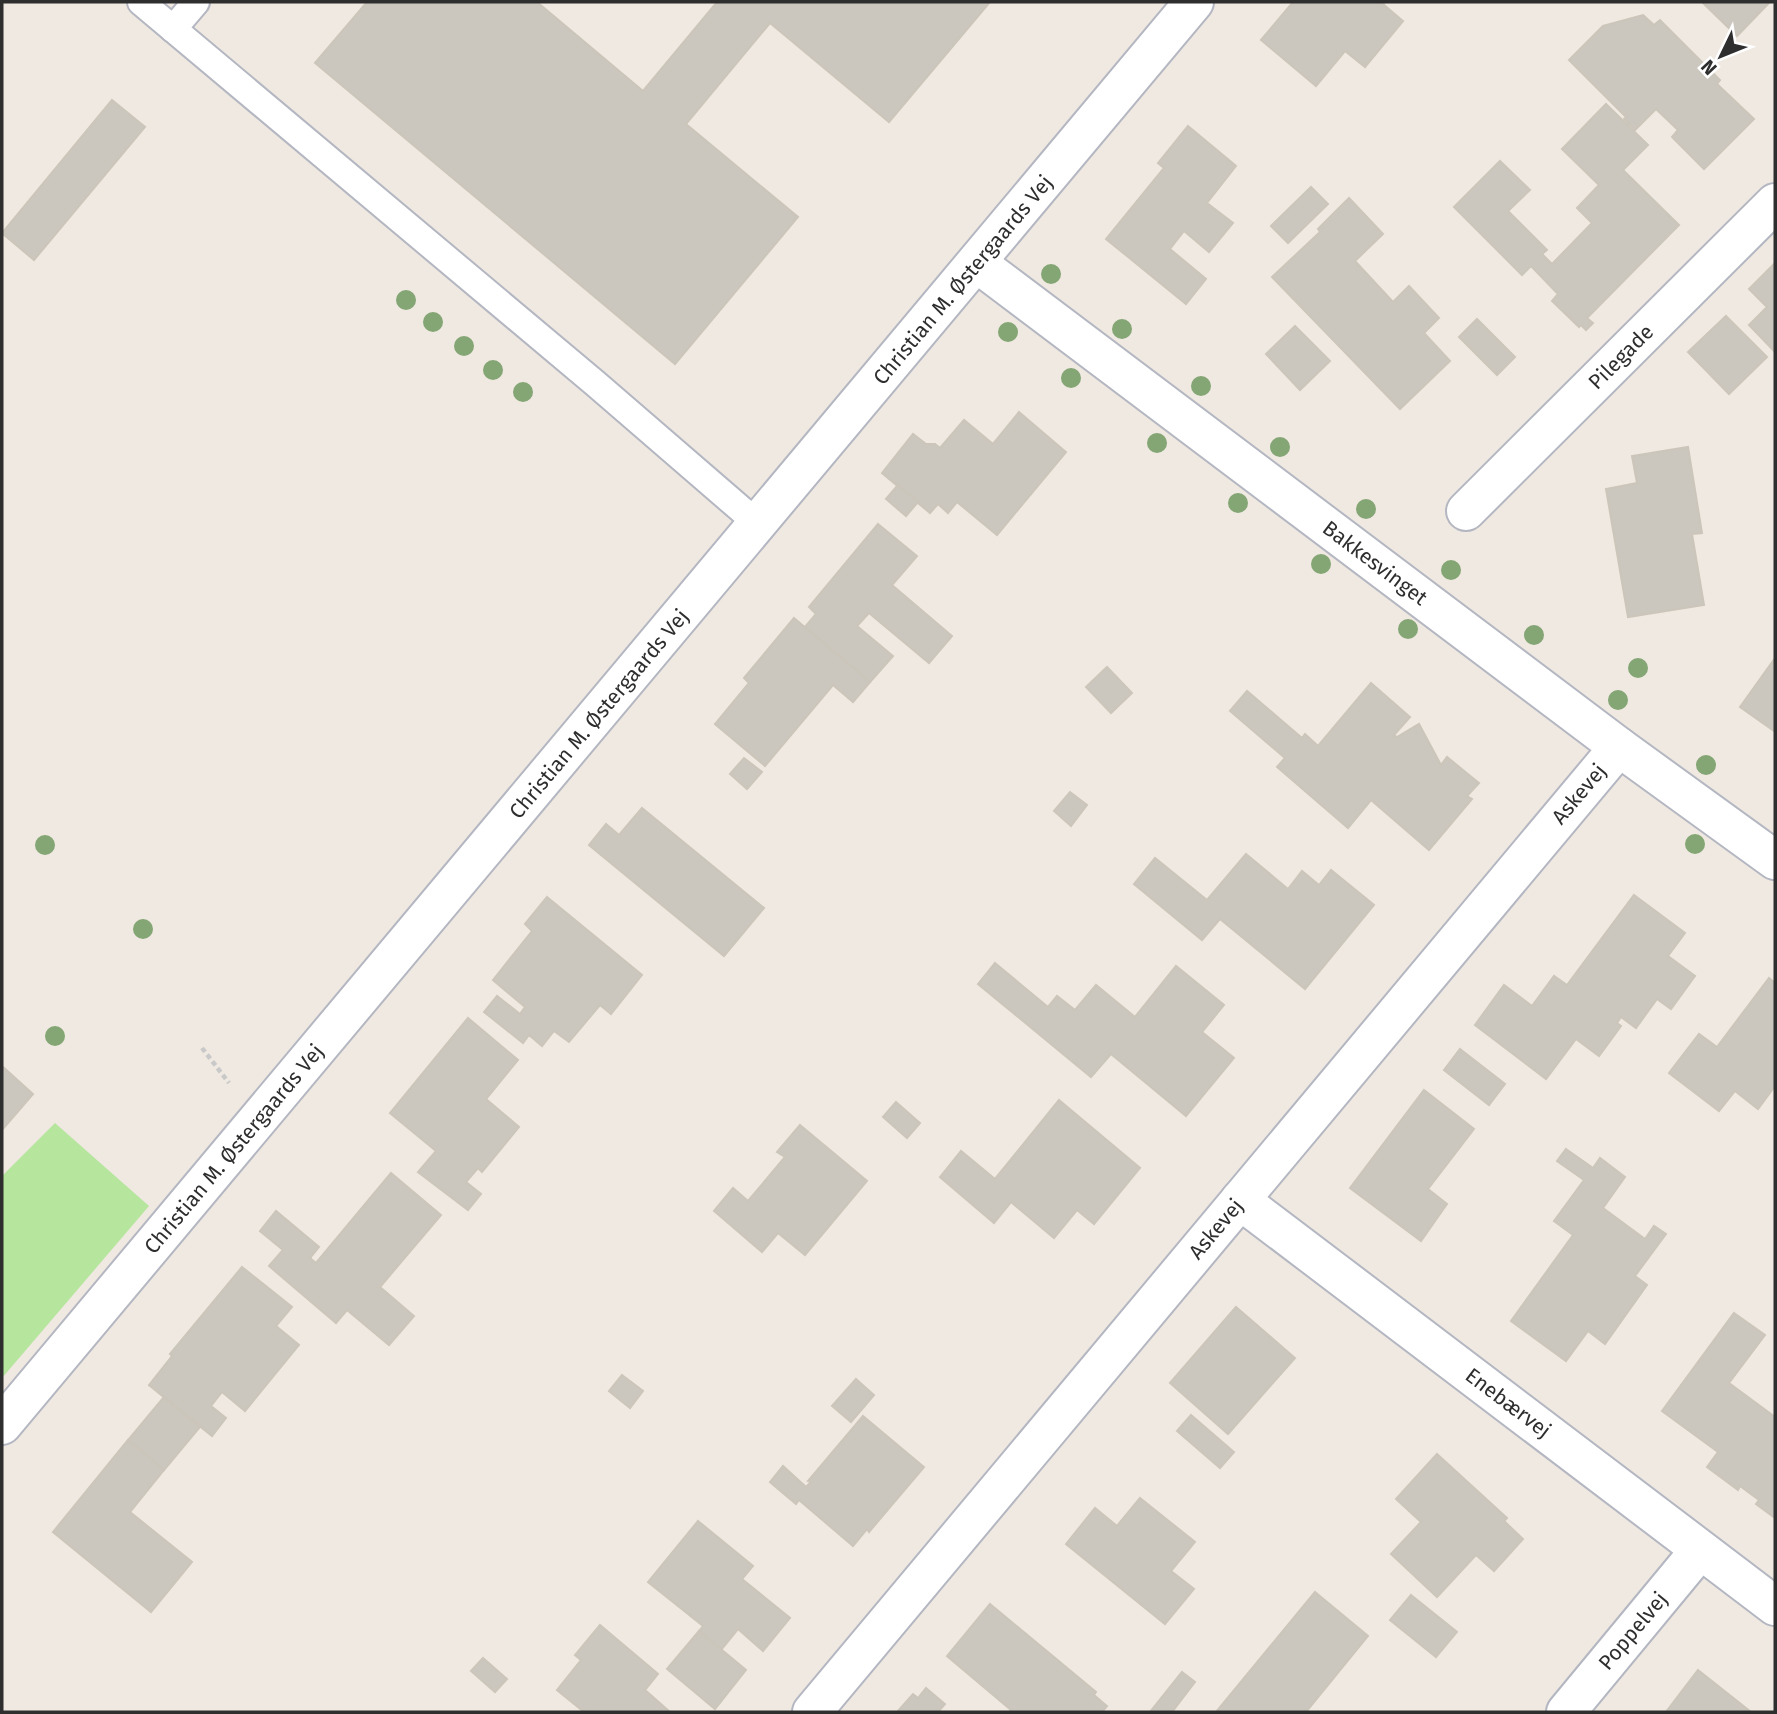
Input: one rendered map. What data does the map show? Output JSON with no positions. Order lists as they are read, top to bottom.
{
  "streets": {
    "street": [
      "Christian M. Østergaards Vej",
      "Pilegade",
      "Bakkesvinget",
      "Askevej",
      "Enebærvej",
      "Poppelvej"
    ]
  },
  "crossings": [
    ["Christian M. Østergaards Vej", "Bakkesvinget"],
    ["Bakkesvinget", "Askevej"],
    ["Askevej", "Enebærvej"],
    ["Enebærvej", "Poppelvej"]
  ],
  "north": "bottom left"
}
